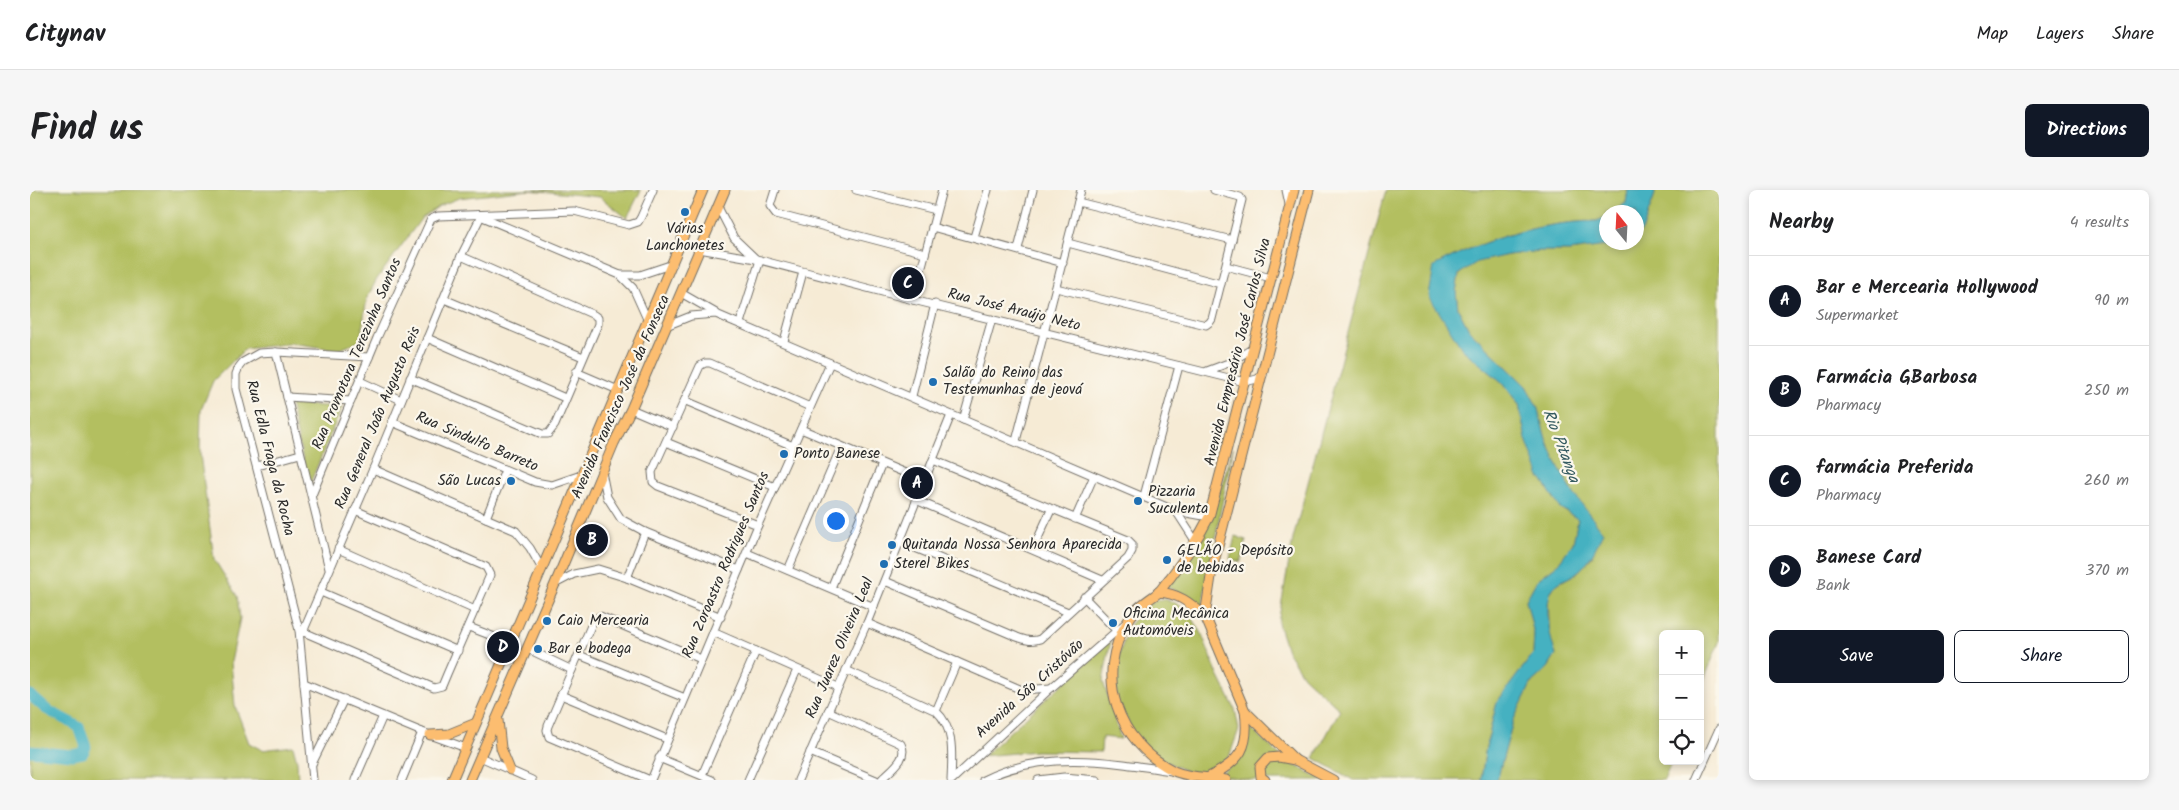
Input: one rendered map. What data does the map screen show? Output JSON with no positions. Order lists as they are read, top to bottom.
{
  "streets": {
    "main road": ["Avenida Empresário José Carlos Silva", "Avenida Francisco José da Fonseca"],
    "street": [
      "Rua José Araújo Neto",
      "Rua Promotora Terezinha Santos",
      "Rua General João Augusto Reis",
      "Rua Sindulfo Barreto",
      "Rua Edla Fraga da Rocha",
      "Rua Zoroastro Rodrigues Santos",
      "Rua Juarez Oliveira Leal",
      "Avenida São Cristóvão"
    ]
  },
  "crossings": [
    ["Rua José Araújo Neto", "Avenida Empresário José Carlos Silva"],
    ["Rua José Araújo Neto", "Avenida Francisco José da Fonseca"],
    ["Avenida Empresário José Carlos Silva", "Avenida São Cristóvão"],
    ["Rua Promotora Terezinha Santos", "Rua General João Augusto Reis"],
    ["Rua Promotora Terezinha Santos", "Rua Edla Fraga da Rocha"],
    ["Avenida Francisco José da Fonseca", "Rua Sindulfo Barreto"],
    ["Rua General João Augusto Reis", "Rua Sindulfo Barreto"],
    ["Rua General João Augusto Reis", "Rua Edla Fraga da Rocha"]
  ],
  "water": ["Rio Pitanga"],
  "places": [
    "Várias Lanchonetes",
    "Salão do Reino das Testemunhas de jeová",
    "Ponto Banese",
    "São Lucas",
    "Pizzaria Suculenta",
    "Quitanda Nossa Senhora Aparecida",
    "GELÃO - Depósito de bebidas",
    "Sterel Bikes",
    "Caio Mercearia",
    "Oficina Mecânica Automóveis",
    "Bar e bodega"
  ],
  "north": "top",
  "page": {
    "header": "Citynav",
    "nav": ["Map", "Layers", "Share"],
    "title": "Find us",
    "buttons": [
      "Directions",
      ["Save", "Share"]
    ],
    "heading": ["Nearby", "4 results"],
    "list": [
      {
        "mark": "A",
        "name": "Bar e Mercearia Hollywood",
        "note": "Supermarket",
        "value": "90 m"
      },
      {
        "mark": "B",
        "name": "Farmácia GBarbosa",
        "note": "Pharmacy",
        "value": "250 m"
      },
      {
        "mark": "C",
        "name": "farmácia Preferida",
        "note": "Pharmacy",
        "value": "260 m"
      },
      {
        "mark": "D",
        "name": "Banese Card",
        "note": "Bank",
        "value": "370 m"
      }
    ],
    "pins": [
      "C",
      "A",
      "B",
      "D"
    ],
    "map_buttons": ["+", "−"]
  }
}
